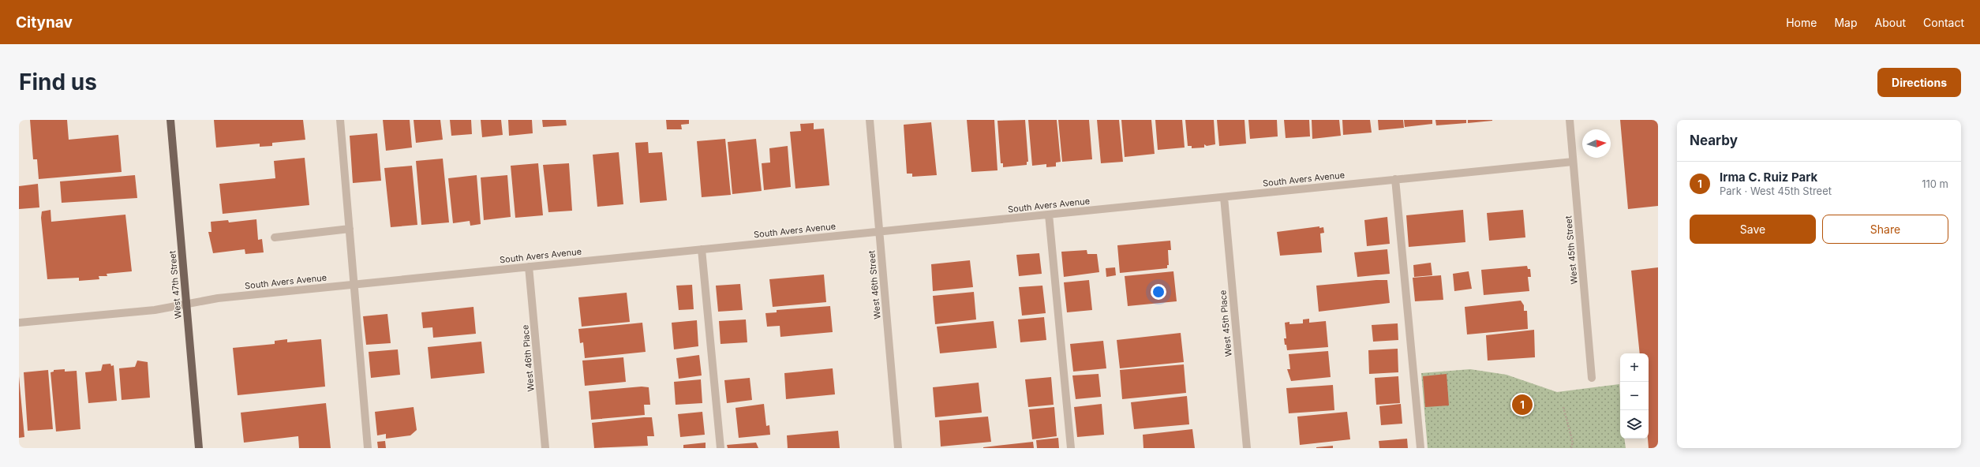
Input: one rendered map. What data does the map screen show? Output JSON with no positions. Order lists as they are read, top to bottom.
{
  "streets": {
    "main road": ["West 47th Street"],
    "street": [
      "South Avers Avenue",
      "West 45th Street",
      "West 46th Street",
      "West 45th Place",
      "West 46th Place"
    ]
  },
  "crossings": [
    ["South Avers Avenue", "West 45th Street"],
    ["South Avers Avenue", "West 47th Street"],
    ["South Avers Avenue", "West 46th Street"],
    ["South Avers Avenue", "West 45th Place"],
    ["South Avers Avenue", "West 46th Place"]
  ],
  "north": "right",
  "page": {
    "header": "Citynav",
    "nav": [
      "Home",
      "Map",
      "About",
      "Contact"
    ],
    "buttons": [
      "Directions",
      ["Save", "Share"]
    ],
    "title": "Find us",
    "heading": "Nearby",
    "list": [
      {
        "mark": "1",
        "name": "Irma C. Ruiz Park",
        "note": "Park · West 45th Street",
        "value": "110 m"
      }
    ],
    "map_buttons": ["+", "−"],
    "pins": "1"
  }
}
